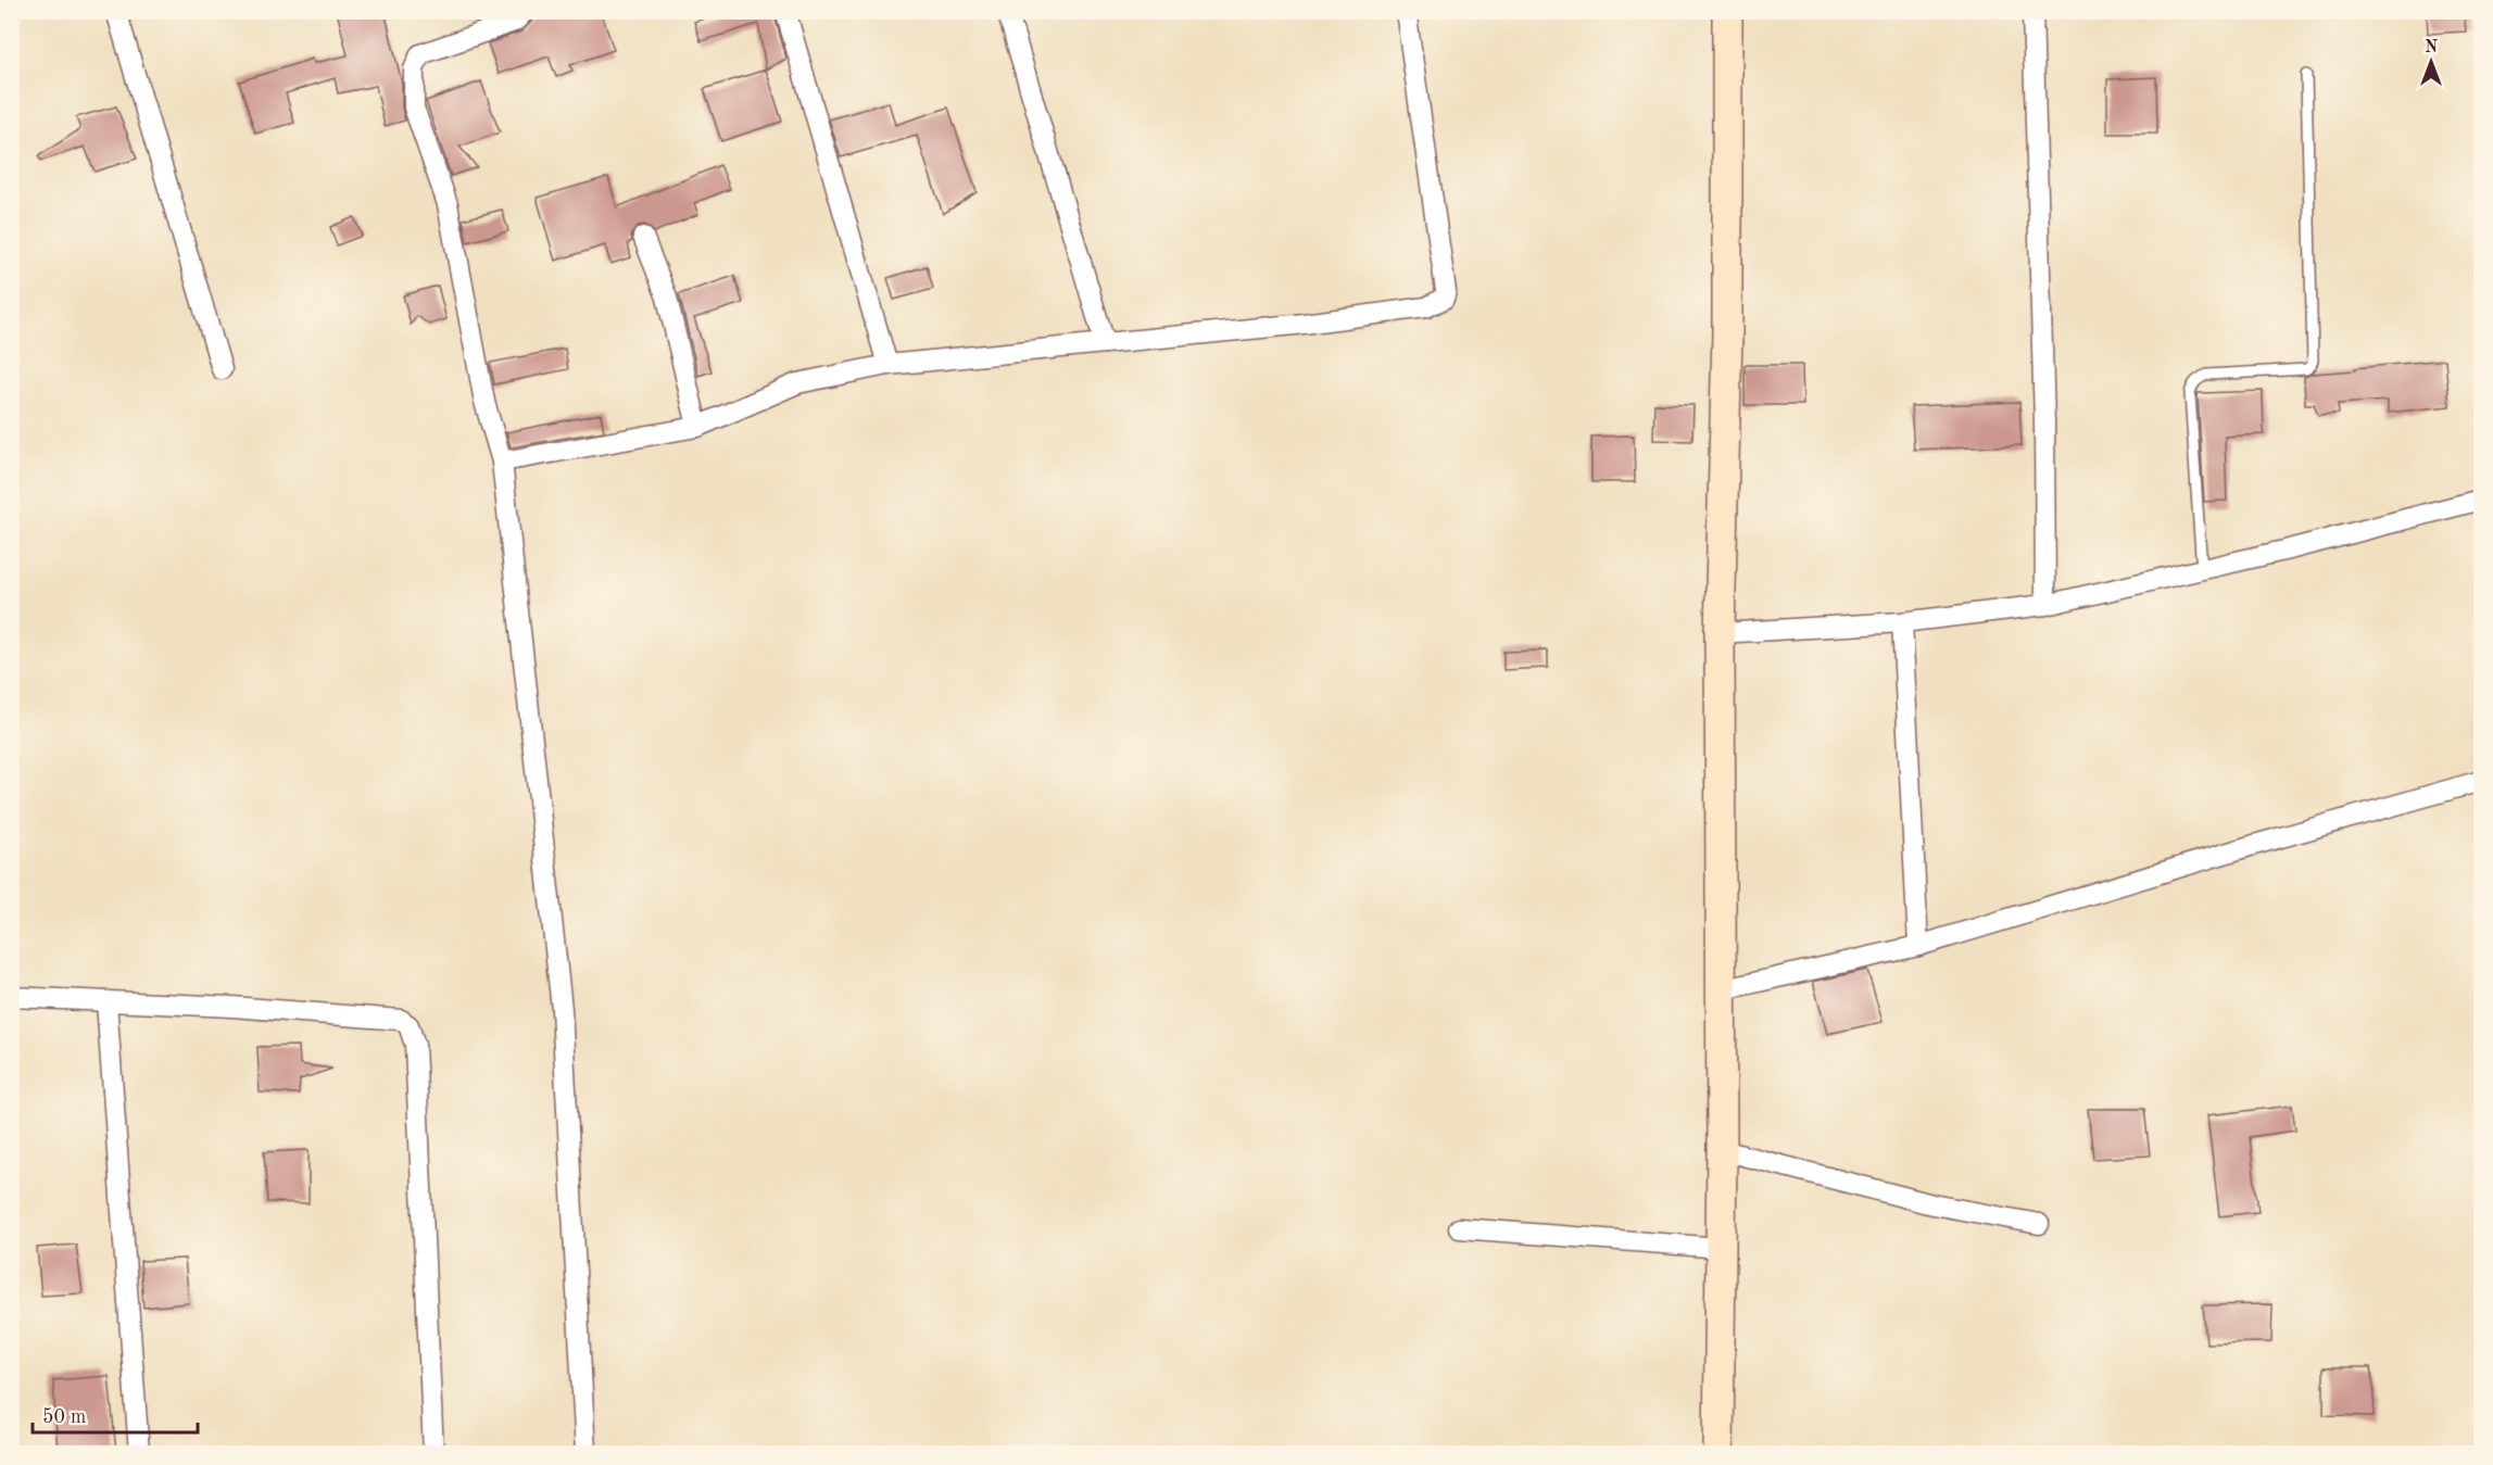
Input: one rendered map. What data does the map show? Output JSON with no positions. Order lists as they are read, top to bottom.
{
  "scale_bar": "50 m",
  "north": "top"
}
